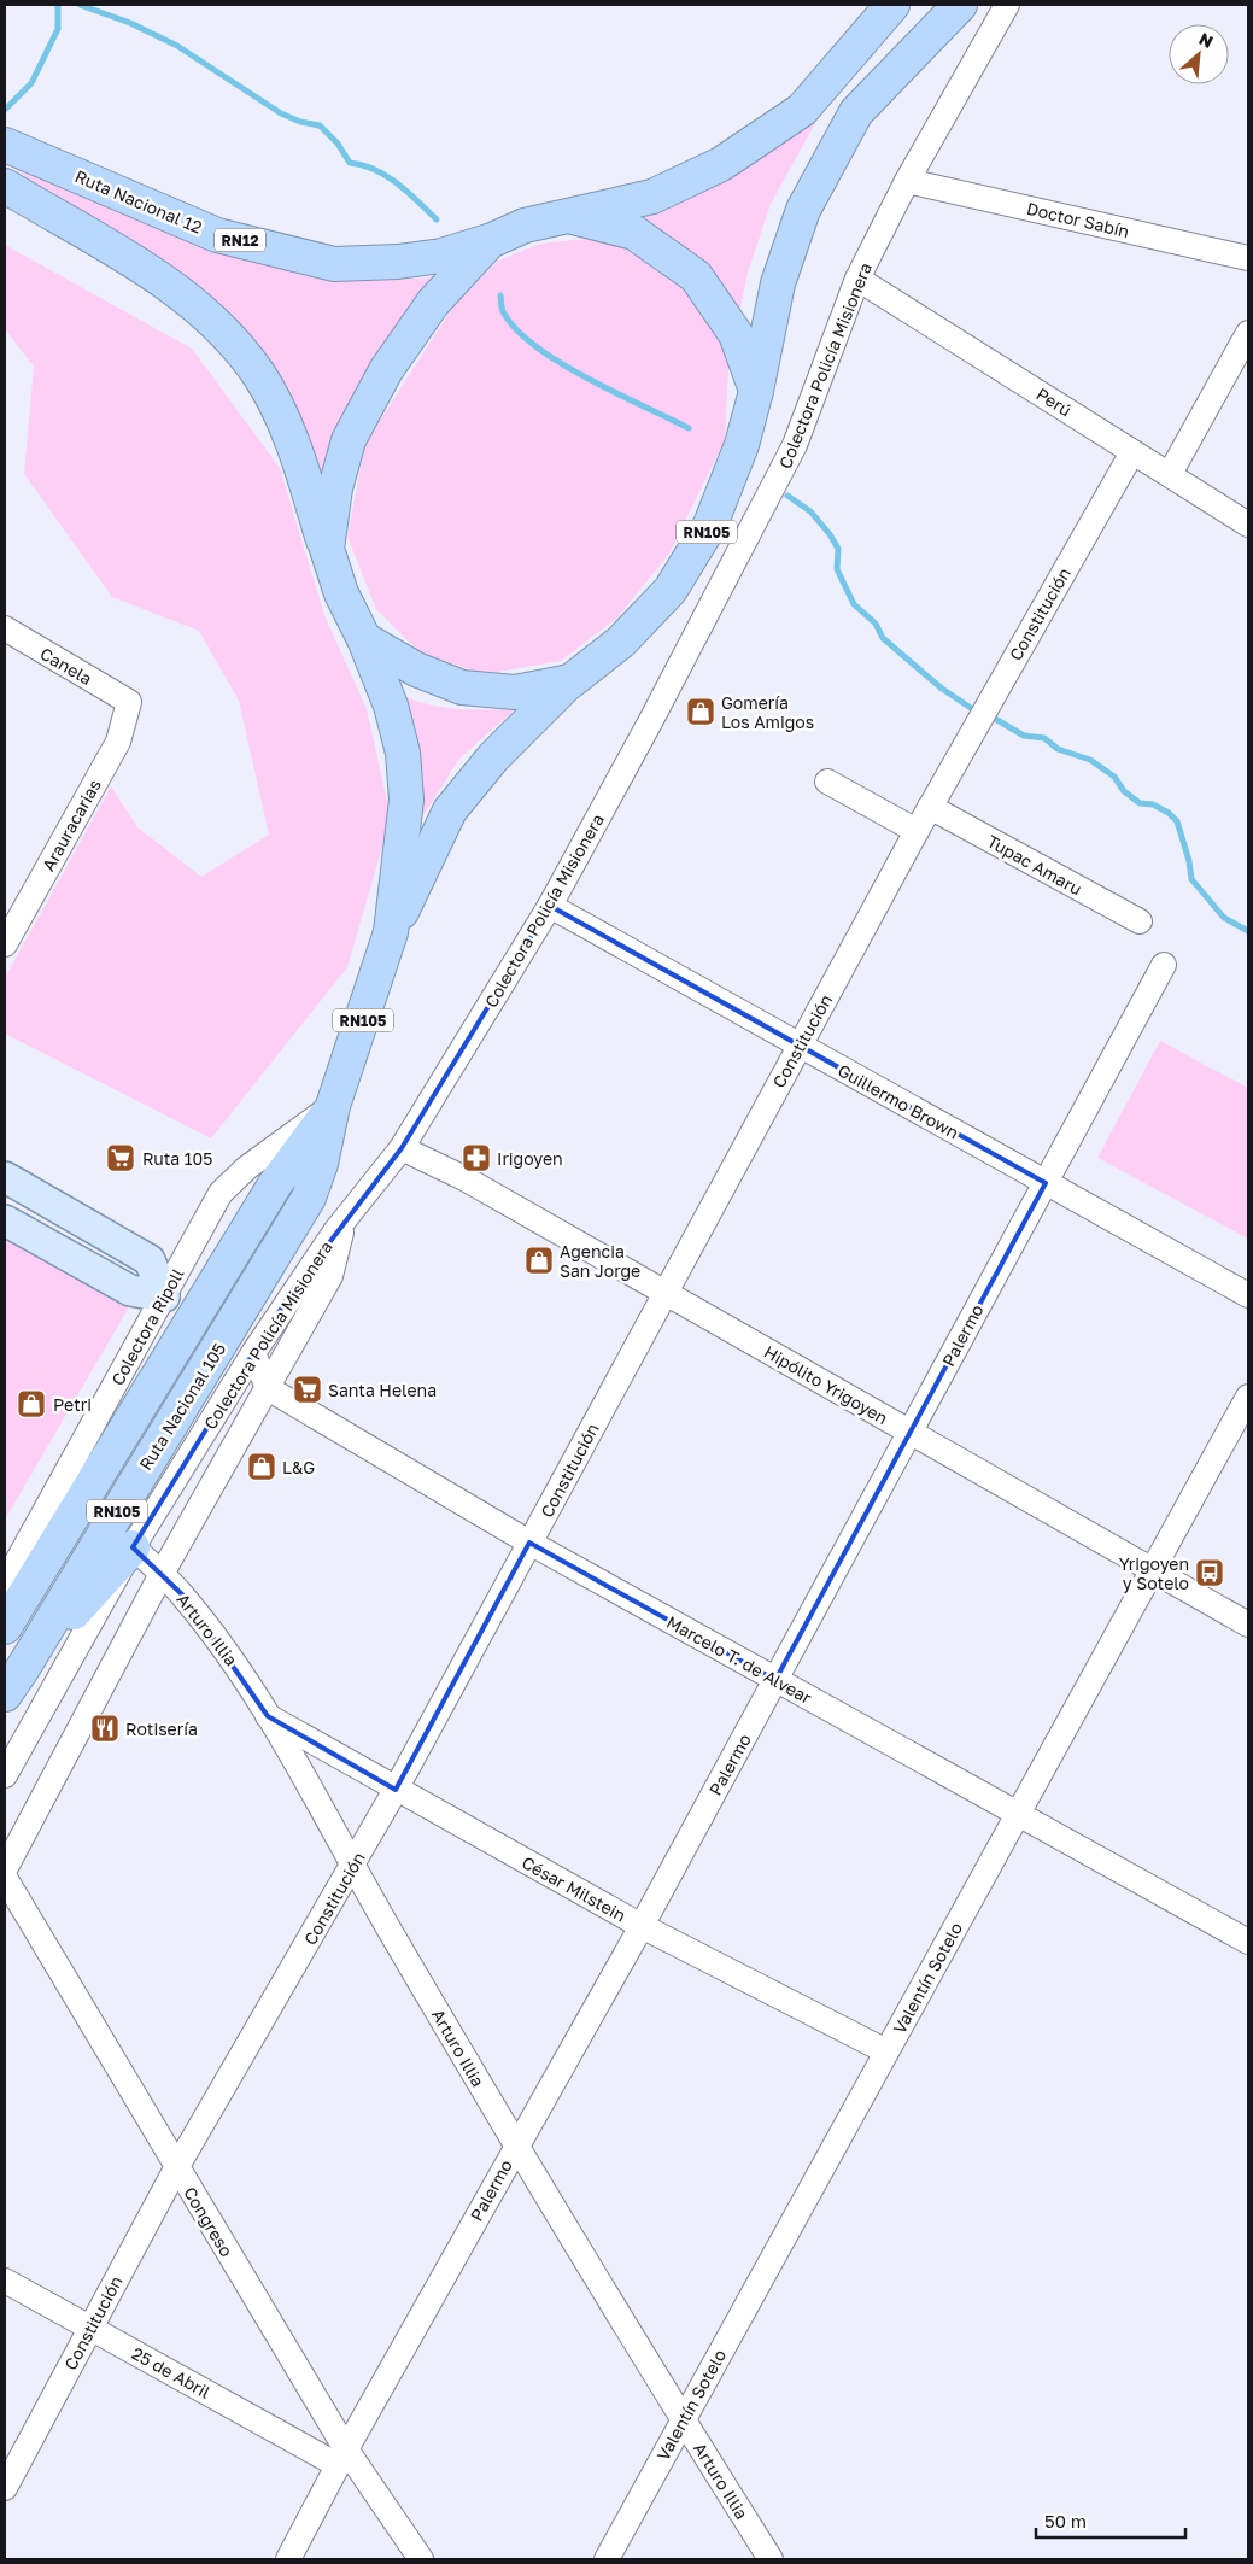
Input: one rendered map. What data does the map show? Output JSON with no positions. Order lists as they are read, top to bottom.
{
  "streets": {
    "highway": [
      "Ruta Nacional 12",
      "RN12",
      "RN105",
      "Ruta Nacional 105"
    ],
    "street": [
      "Doctor Sabín",
      "Colectora Policía Misionera",
      "Perú",
      "Constitución",
      "Canela",
      "Arauracarias",
      "Tupac Amaru",
      "Guillermo Brown",
      "Colectora Ripoll",
      "Palermo",
      "Hipólito Yrigoyen",
      "Arturo Illia",
      "Marcelo T. de Alvear",
      "César Milstein",
      "Valentín Sotelo",
      "Congreso",
      "25 de Abril"
    ]
  },
  "crossings": [
    ["Ruta Nacional 12", "RN105"],
    ["Doctor Sabín", "Colectora Policía Misionera"],
    ["Colectora Policía Misionera", "Perú"],
    ["Colectora Policía Misionera", "Guillermo Brown"],
    ["Colectora Policía Misionera", "Hipólito Yrigoyen"],
    ["Colectora Policía Misionera", "Arturo Illia"],
    ["Perú", "Constitución"],
    ["RN105", "Ruta Nacional 105"],
    ["Constitución", "Tupac Amaru"],
    ["Constitución", "Guillermo Brown"],
    ["Constitución", "Hipólito Yrigoyen"],
    ["Constitución", "Arturo Illia"],
    ["Constitución", "Marcelo T. de Alvear"],
    ["Constitución", "César Milstein"],
    ["Constitución", "Congreso"],
    ["Constitución", "25 de Abril"],
    ["Canela", "Arauracarias"],
    ["Guillermo Brown", "Palermo"],
    ["Colectora Ripoll", "Ruta Nacional 105"],
    ["Palermo", "Hipólito Yrigoyen"],
    ["Palermo", "Arturo Illia"],
    ["Palermo", "Marcelo T. de Alvear"],
    ["Palermo", "César Milstein"],
    ["Palermo", "Congreso"],
    ["Palermo", "25 de Abril"],
    ["Hipólito Yrigoyen", "Valentín Sotelo"],
    ["Arturo Illia", "César Milstein"],
    ["Arturo Illia", "Valentín Sotelo"],
    ["Marcelo T. de Alvear", "Valentín Sotelo"],
    ["César Milstein", "Valentín Sotelo"],
    ["Congreso", "25 de Abril"]
  ],
  "places": {
    "shop": [
      "Gomería Los Amigos",
      "Agencia San Jorge",
      "Petri",
      "L&G"
    ],
    "supermarket": ["Ruta 105", "Santa Helena"],
    "pharmacy": ["Irigoyen"],
    "bus stop": ["Yrigoyen y Sotelo"],
    "restaurant": ["Rotisería"]
  },
  "scale_bar": "50 m",
  "north": "top right"
}
